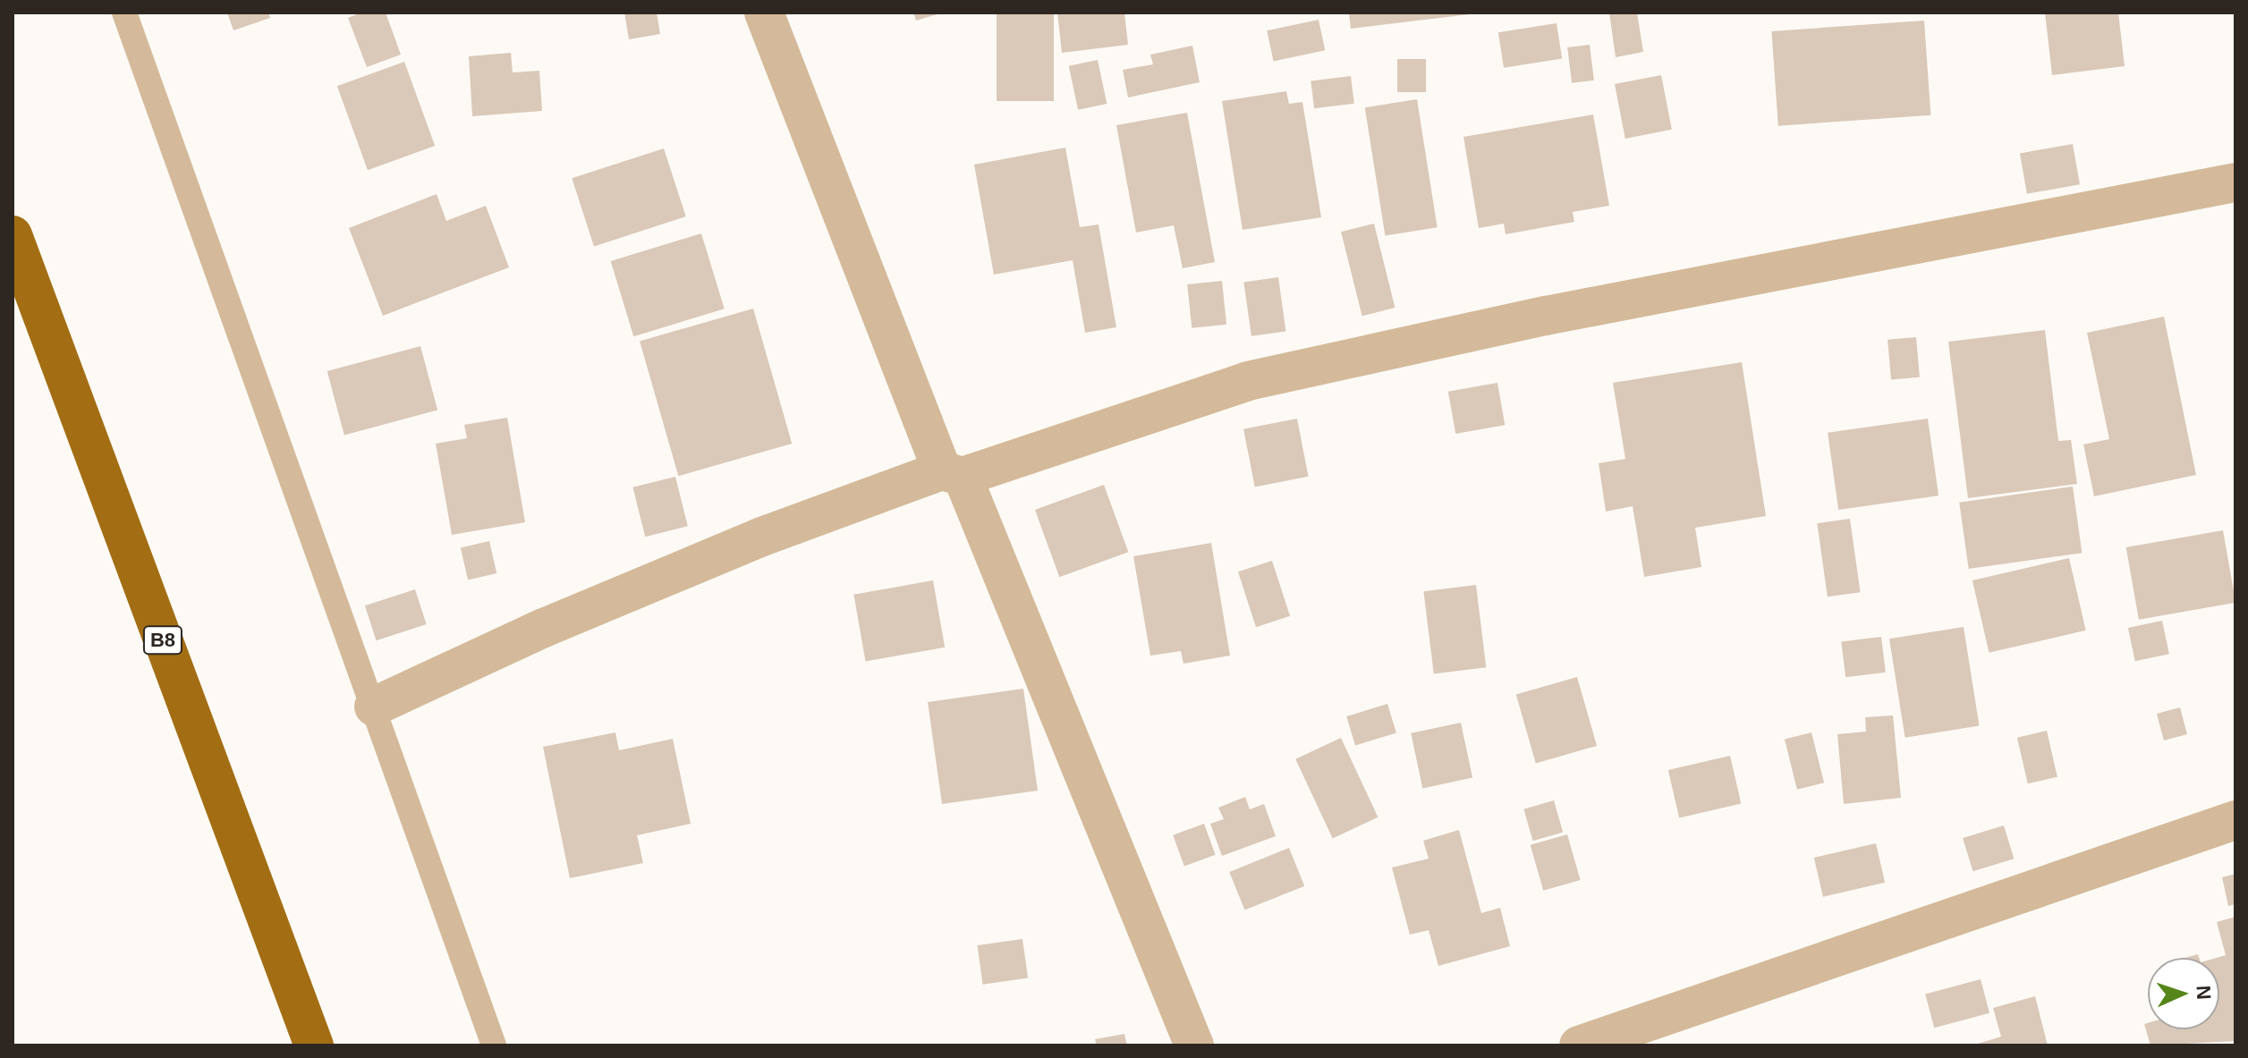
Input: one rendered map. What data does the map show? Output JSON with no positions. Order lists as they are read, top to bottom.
{
  "streets": {
    "highway": ["B8"]
  },
  "north": "right"
}
